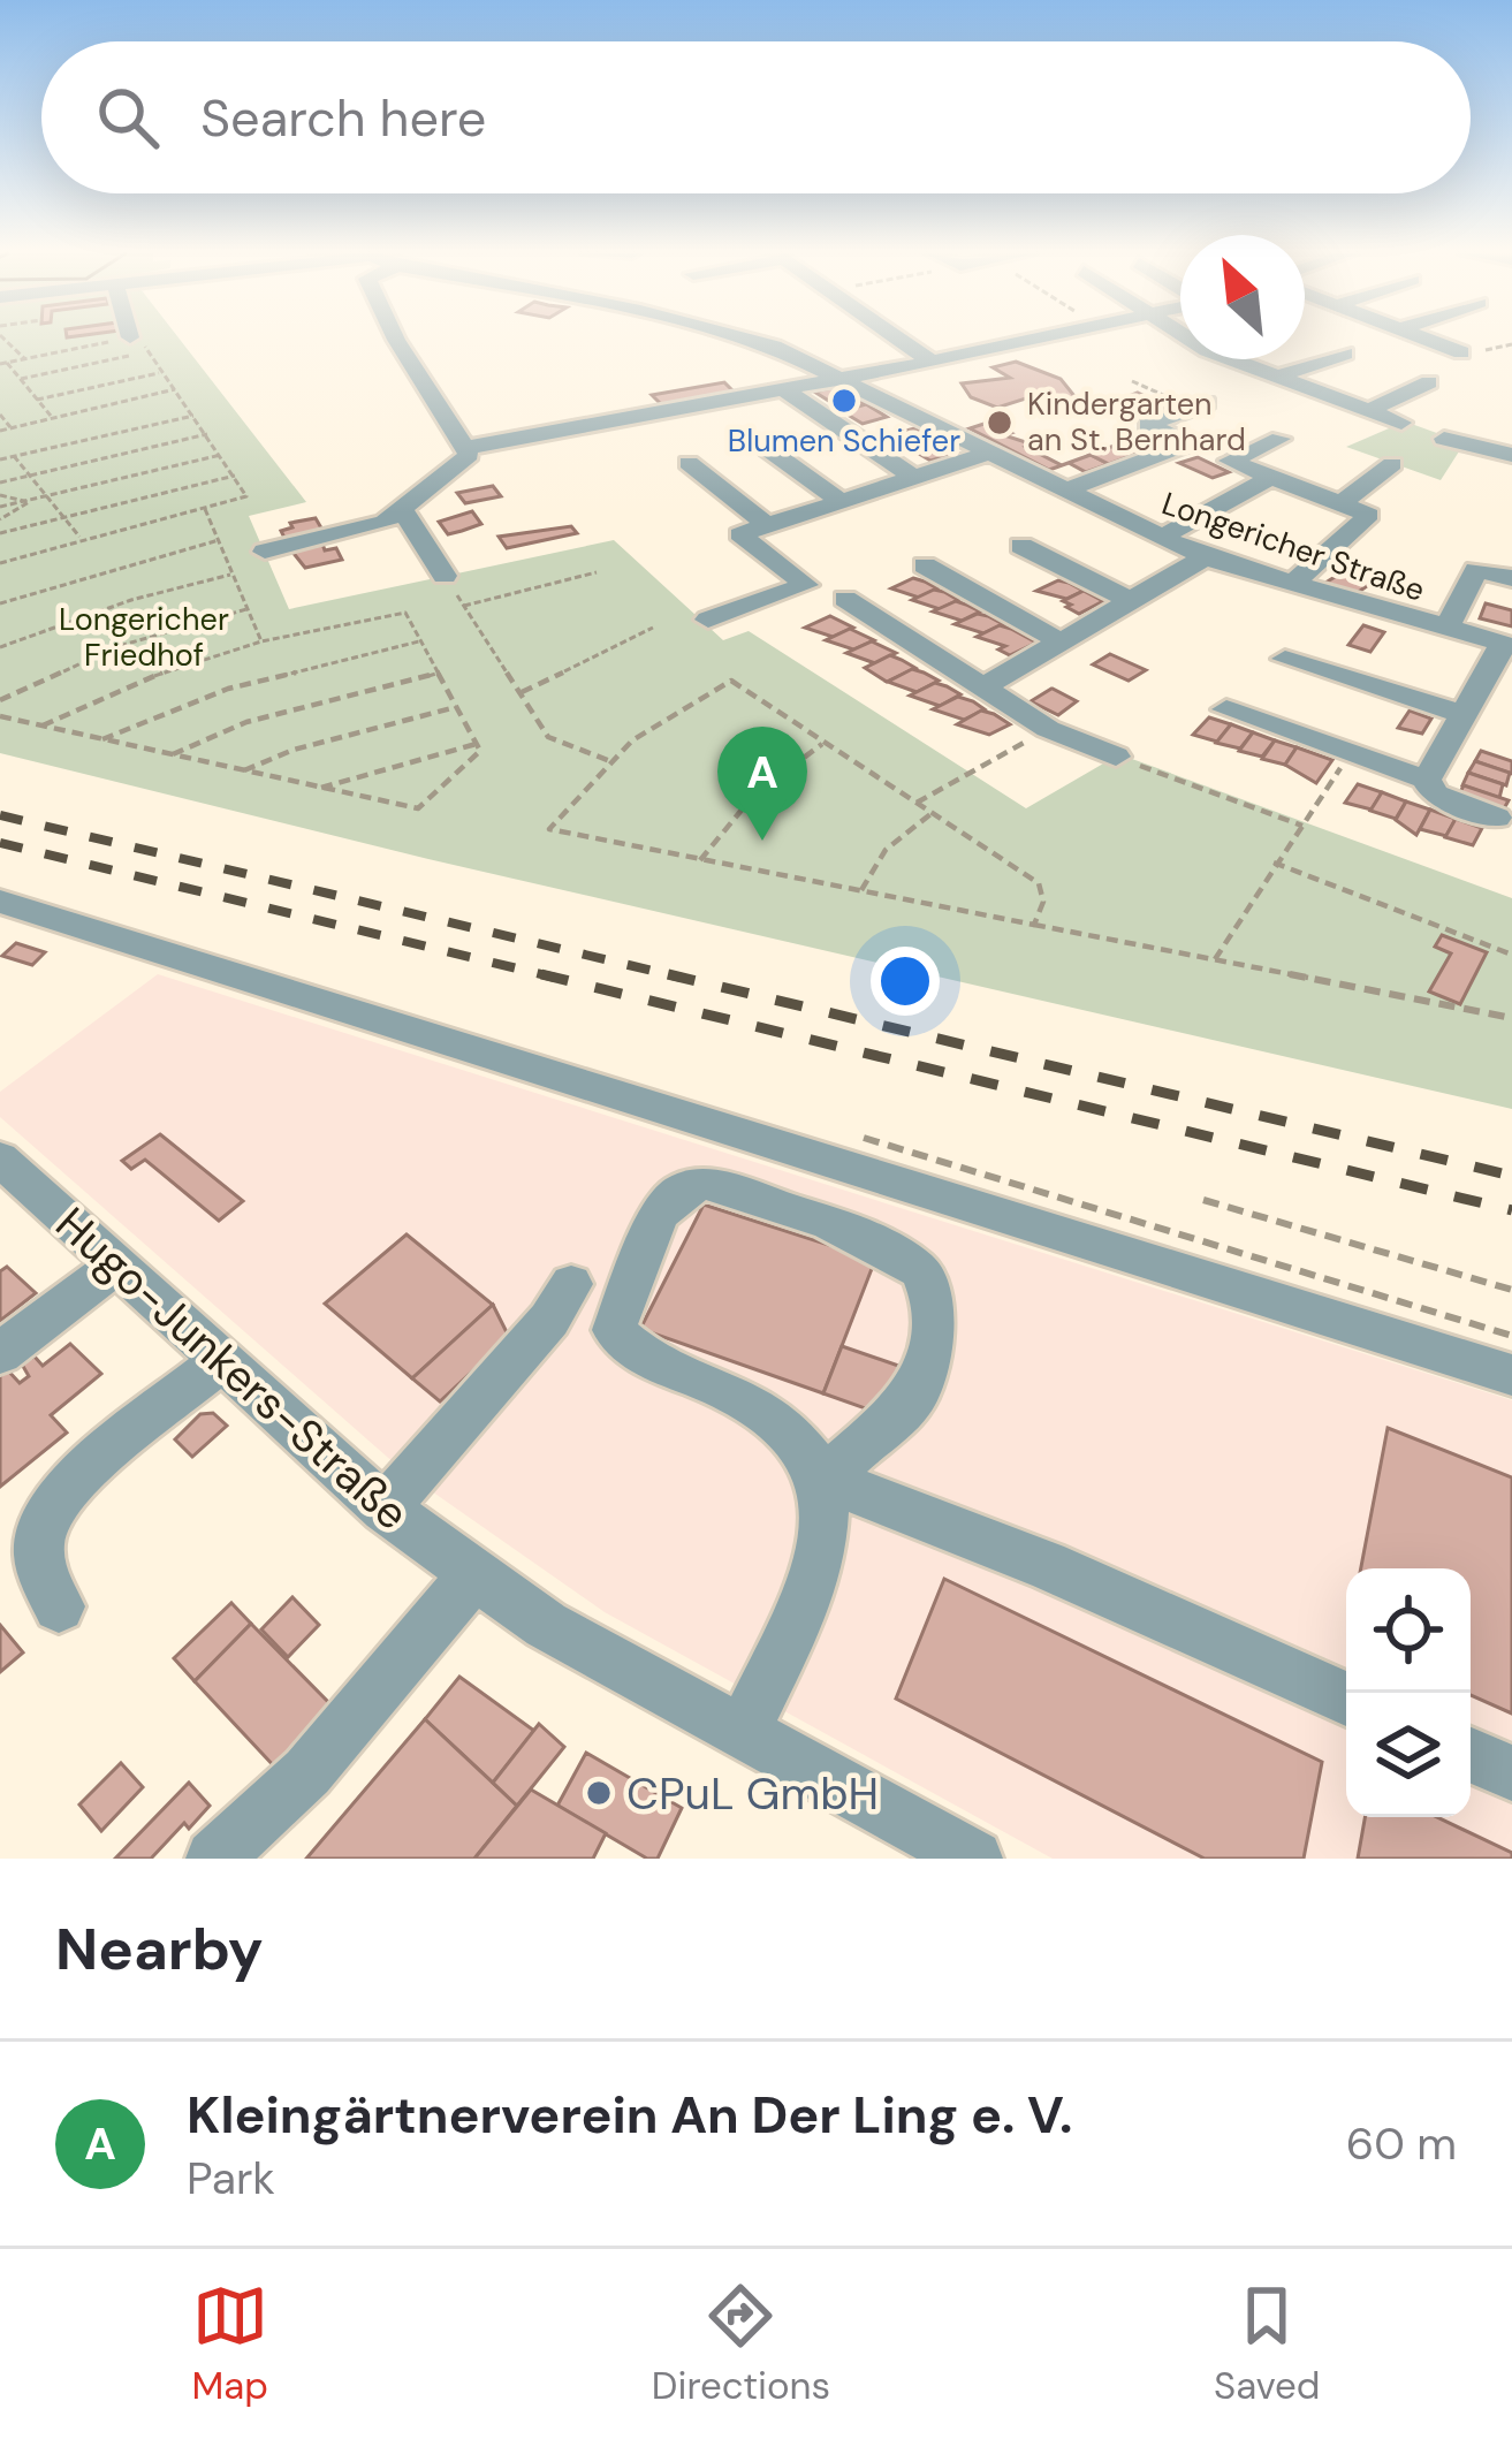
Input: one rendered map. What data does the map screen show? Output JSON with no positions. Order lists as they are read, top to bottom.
{
  "streets": {
    "street": ["Longericher Straße", "Hugo-Junkers-Straße"]
  },
  "parks": ["Longericher Friedhof"],
  "places": ["Blumen Schiefer", "Kindergarten an St. Bernhard", "CPuL GmbH"],
  "north": "top left",
  "page": {
    "search": "Search here",
    "pins": "A",
    "heading": "Nearby",
    "list": [
      {
        "mark": "A",
        "name": "Kleingärtnerverein An Der Ling e. V.",
        "note": "Park",
        "value": "60 m"
      }
    ],
    "nav": ["Map", "Directions", "Saved"]
  }
}
